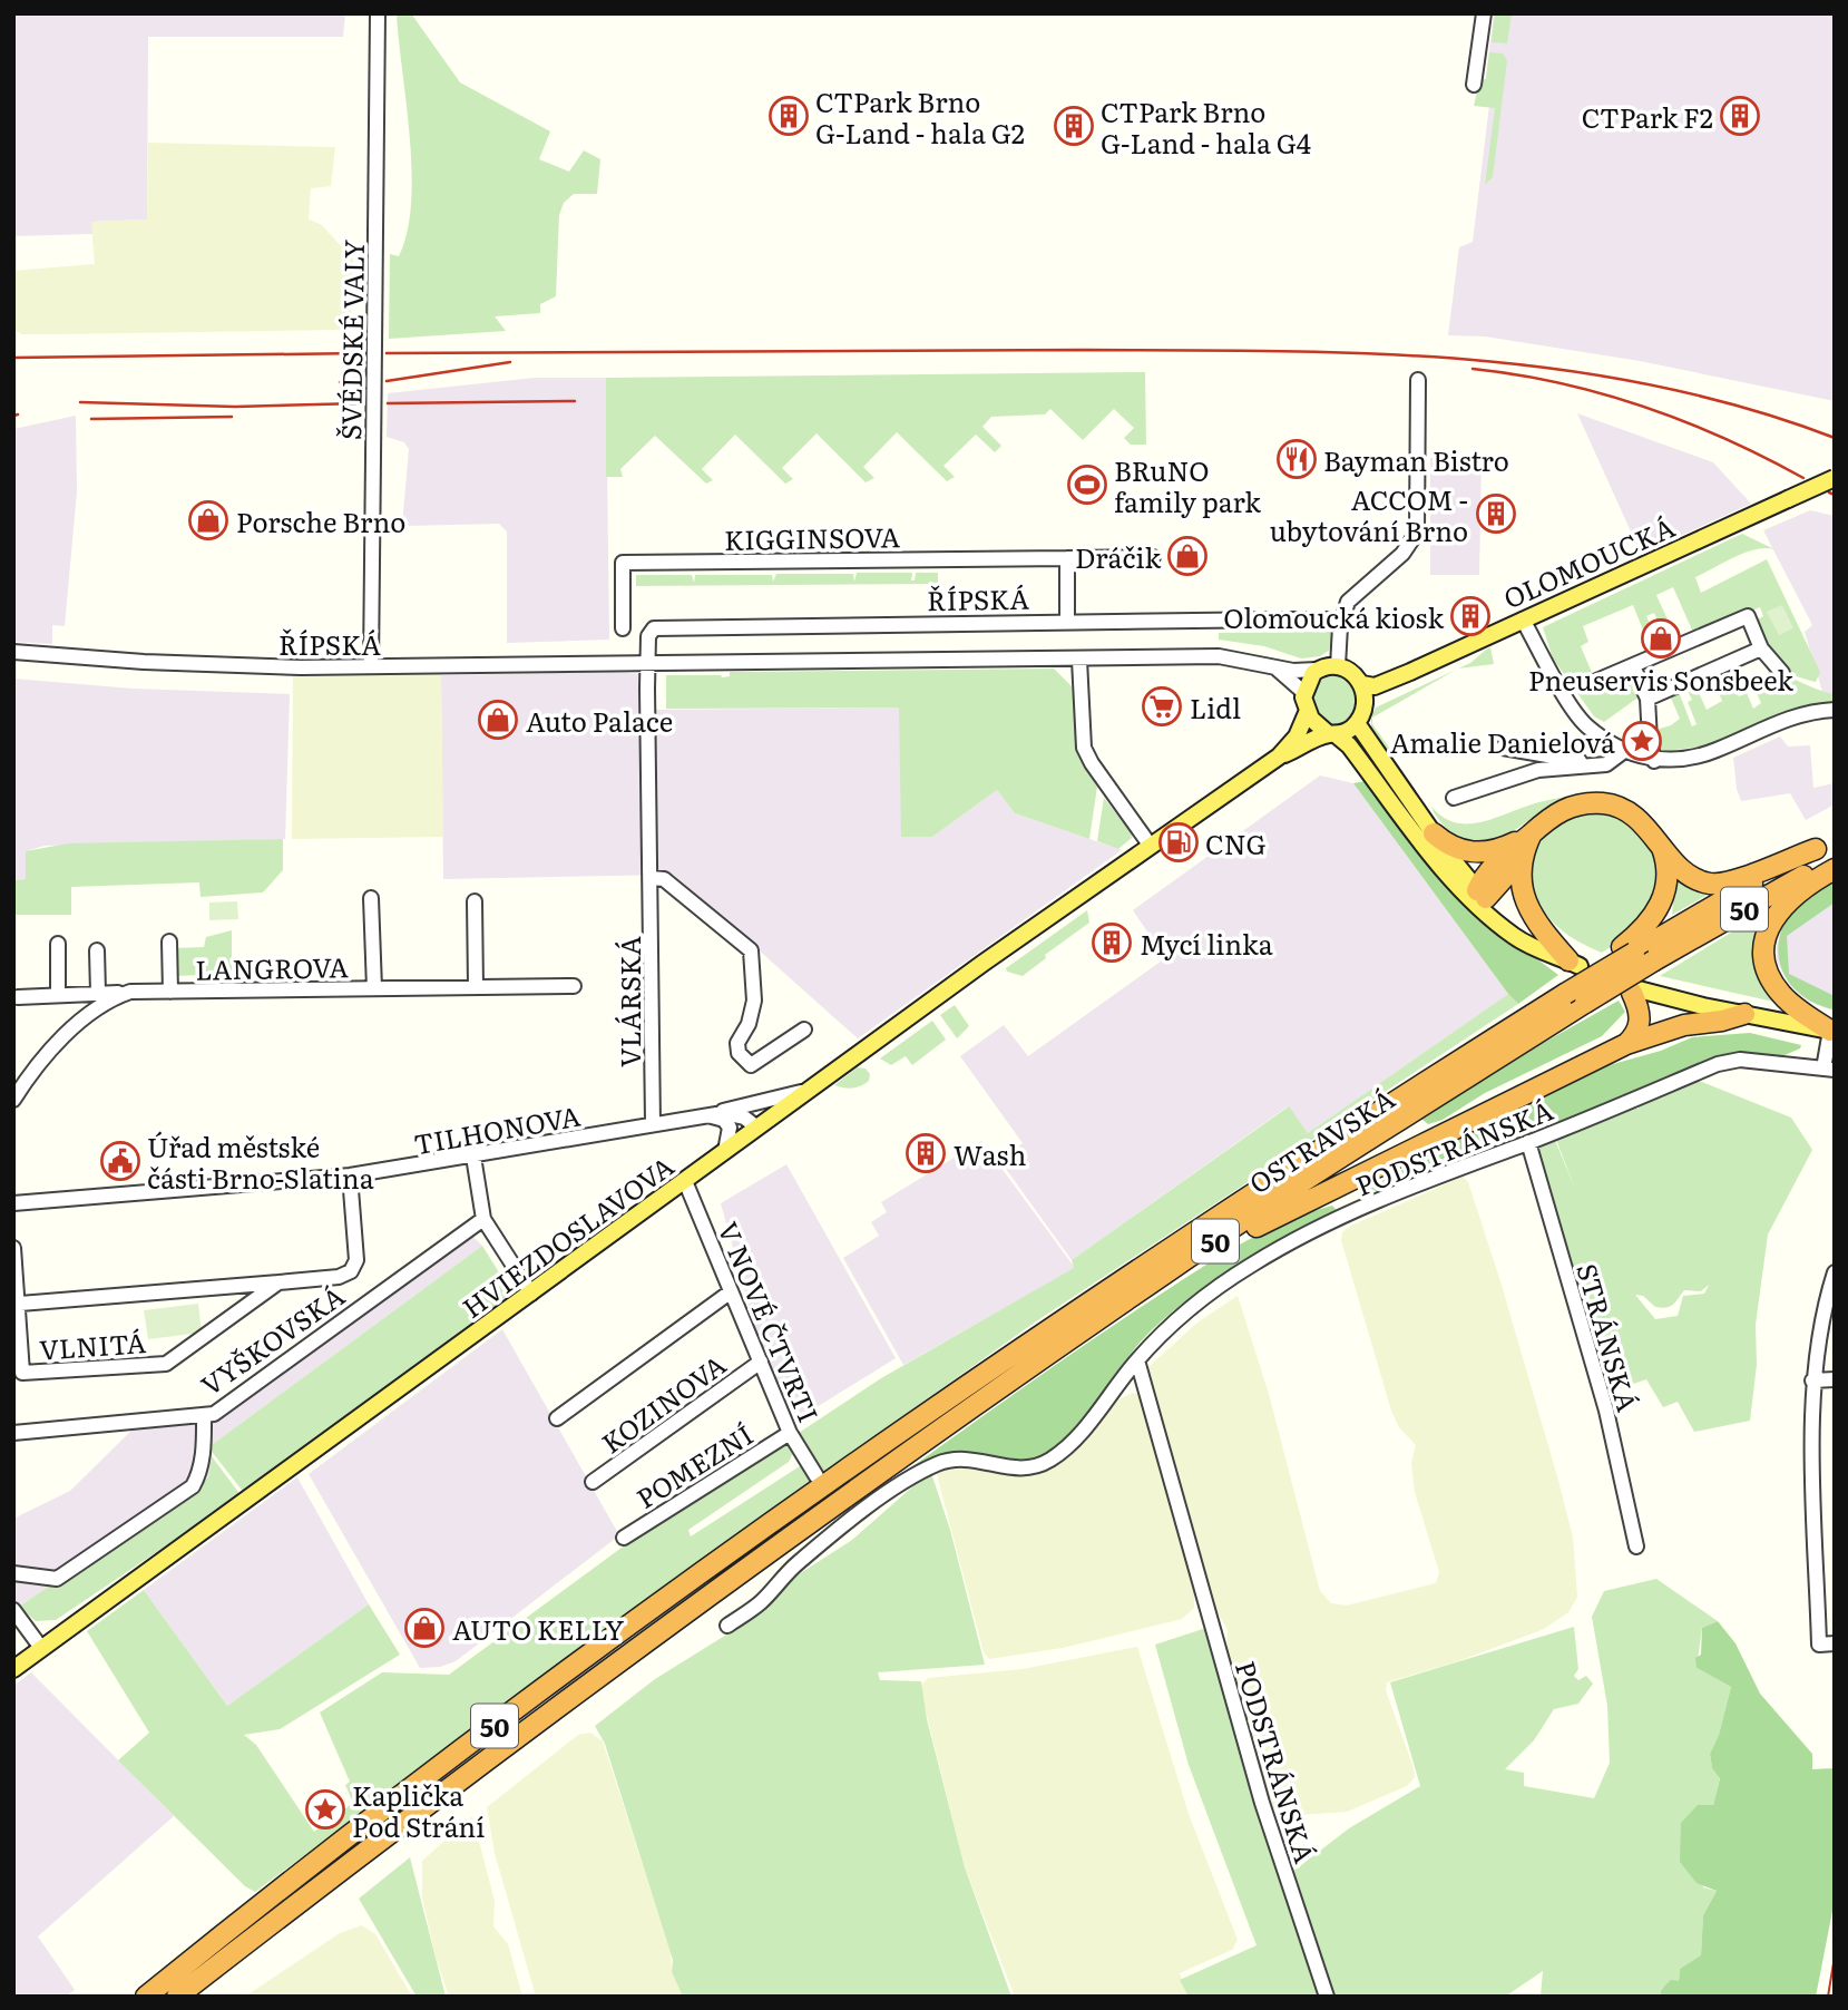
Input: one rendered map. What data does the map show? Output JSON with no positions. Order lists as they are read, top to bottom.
{
  "streets": {
    "highway": ["50", "OSTRAVSKÁ"],
    "main road": ["OLOMOUCKÁ", "HVIEZDOSLAVOVA"],
    "street": [
      "ŠVÉDSKÉ VALY",
      "KIGGINSOVA",
      "ŘÍPSKÁ",
      "LANGROVA",
      "VLÁRSKÁ",
      "TILHONOVA",
      "PODSTRÁNSKÁ",
      "V NOVÉ ČTVRTI",
      "STRÁNSKÁ",
      "VYŠKOVSKÁ",
      "VLNITÁ",
      "KOZINOVA",
      "POMEZNÍ"
    ]
  },
  "crossings": [
    ["ŠVÉDSKÉ VALY", "ŘÍPSKÁ"],
    ["OLOMOUCKÁ", "ŘÍPSKÁ"],
    ["OLOMOUCKÁ", "HVIEZDOSLAVOVA"],
    ["ŘÍPSKÁ", "VLÁRSKÁ"],
    ["ŘÍPSKÁ", "HVIEZDOSLAVOVA"],
    ["50", "OSTRAVSKÁ"],
    ["50", "PODSTRÁNSKÁ"],
    ["VLÁRSKÁ", "TILHONOVA"],
    ["TILHONOVA", "HVIEZDOSLAVOVA"],
    ["TILHONOVA", "VLNITÁ"],
    ["PODSTRÁNSKÁ", "STRÁNSKÁ"],
    ["HVIEZDOSLAVOVA", "V NOVÉ ČTVRTI"],
    ["V NOVÉ ČTVRTI", "KOZINOVA"],
    ["V NOVÉ ČTVRTI", "POMEZNÍ"]
  ],
  "places": {
    "building": [
      "CTPark Brno G-Land - hala G2",
      "CTPark F2",
      "CTPark Brno G-Land - hala G4",
      "ACCOM - ubytování Brno",
      "Olomoucká kiosk",
      "Mycí linka",
      "Wash"
    ],
    "restaurant": ["Bayman Bistro"],
    "sports": ["BRuNO family park"],
    "shop": [
      "Porsche Brno",
      "Dráčik",
      "Pneuservis Sonsbeek",
      "Auto Palace",
      "AUTO KELLY"
    ],
    "supermarket": ["Lidl"],
    "place": ["Amalie Danielová", "Kaplička Pod Strání"],
    "fuel station": ["CNG"],
    "public building": ["Úřad městské části Brno-Slatina"]
  }
}
